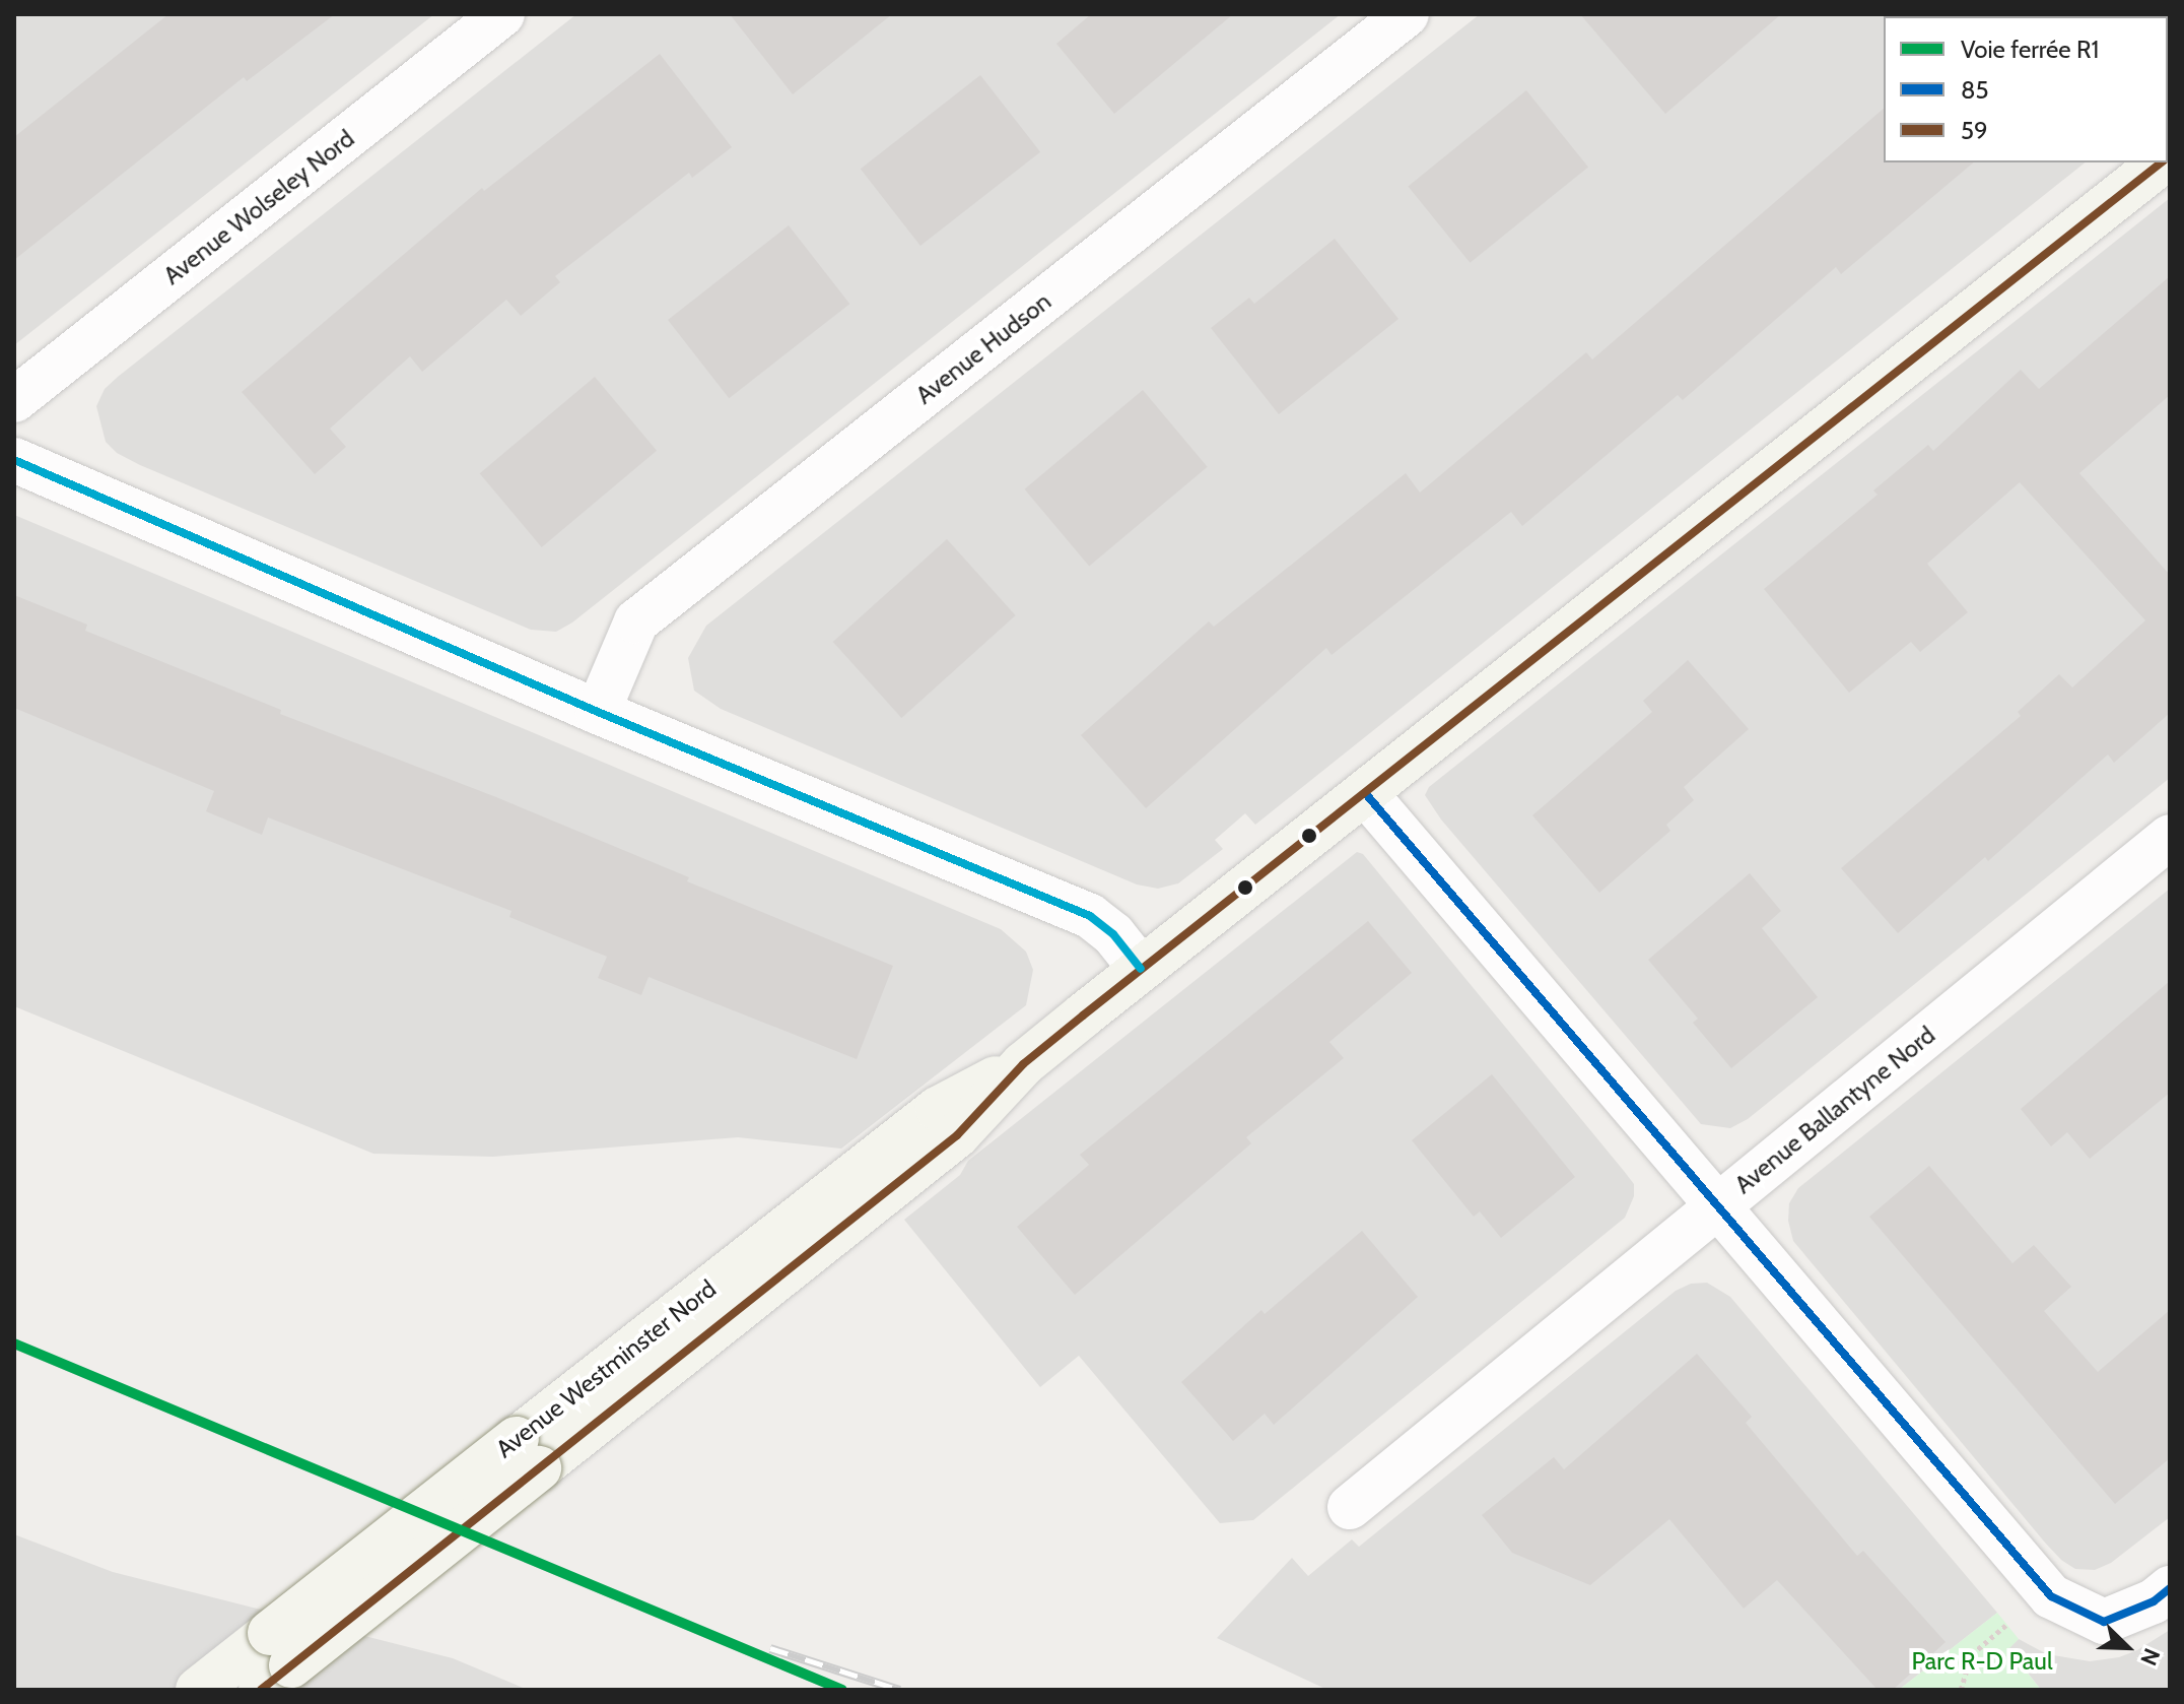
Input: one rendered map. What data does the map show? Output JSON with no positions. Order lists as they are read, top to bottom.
{
  "streets": {
    "street": [
      "Avenue Wolseley Nord",
      "Avenue Hudson",
      "Avenue Ballantyne Nord",
      "Avenue Westminster Nord"
    ]
  },
  "parks": ["Parc R-D Paul"],
  "lines": ["transit line 59", "transit line 85", "rail line R1"],
  "legend": ["Voie ferrée R1", "85", "59"],
  "north": "bottom right"
}
